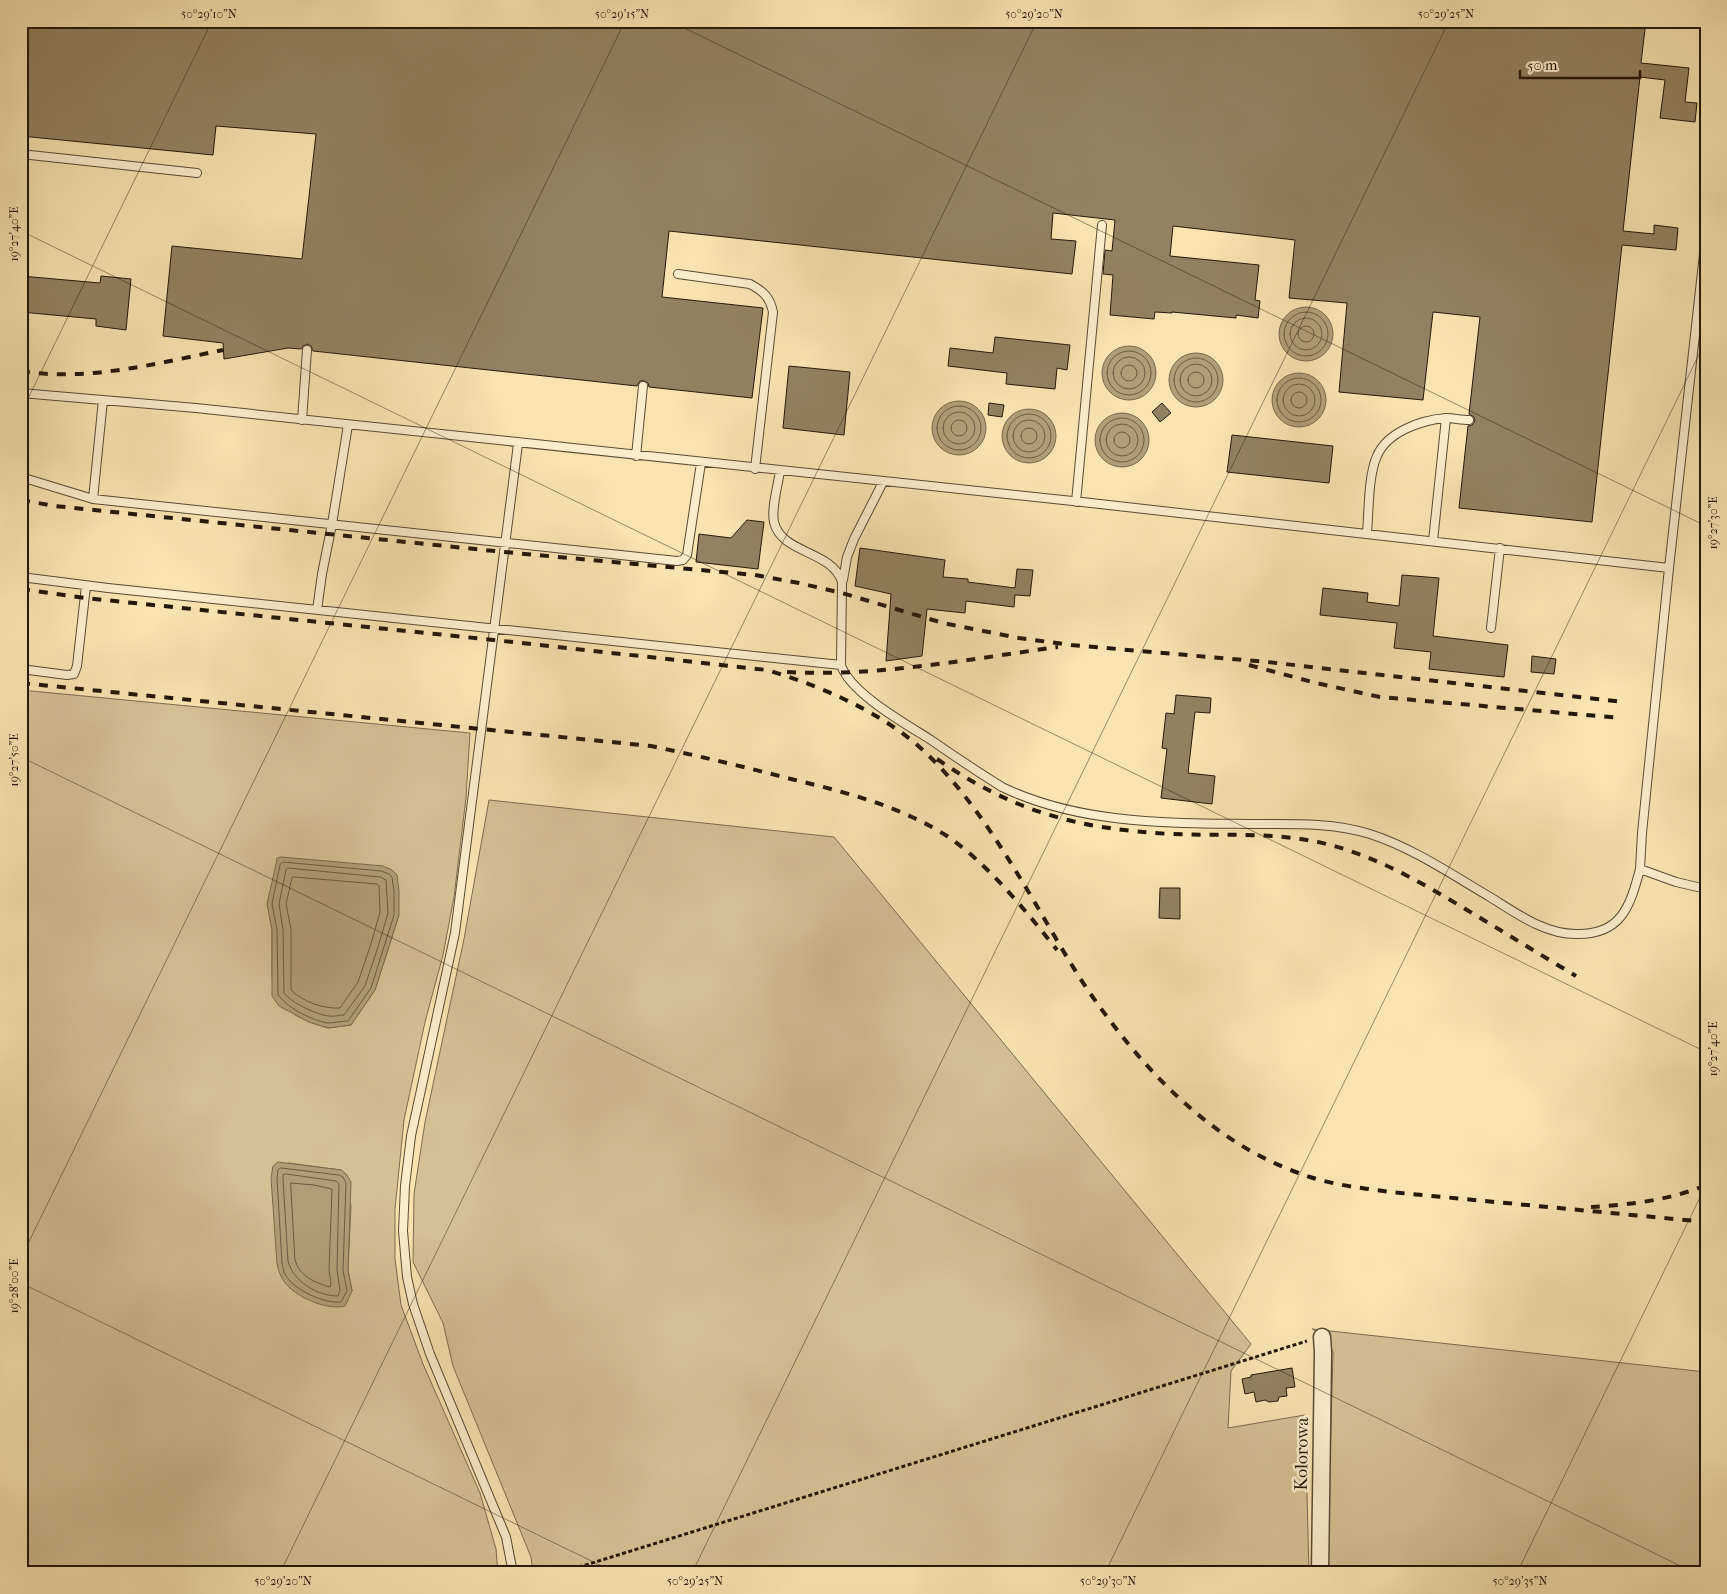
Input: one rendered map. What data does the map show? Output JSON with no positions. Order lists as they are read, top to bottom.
{
  "streets": {
    "street": ["Kolorowa"]
  },
  "scale_bar": "50 m",
  "coordinates": [
    "50°29'10\"N",
    "50°29'15\"N",
    "50°29'20\"N",
    "50°29'25\"N",
    "19°27'40\"E",
    "19°27'30\"E",
    "19°27'50\"E",
    "19°28'00\"E",
    "50°29'30\"N",
    "50°29'35\"N"
  ]
}
